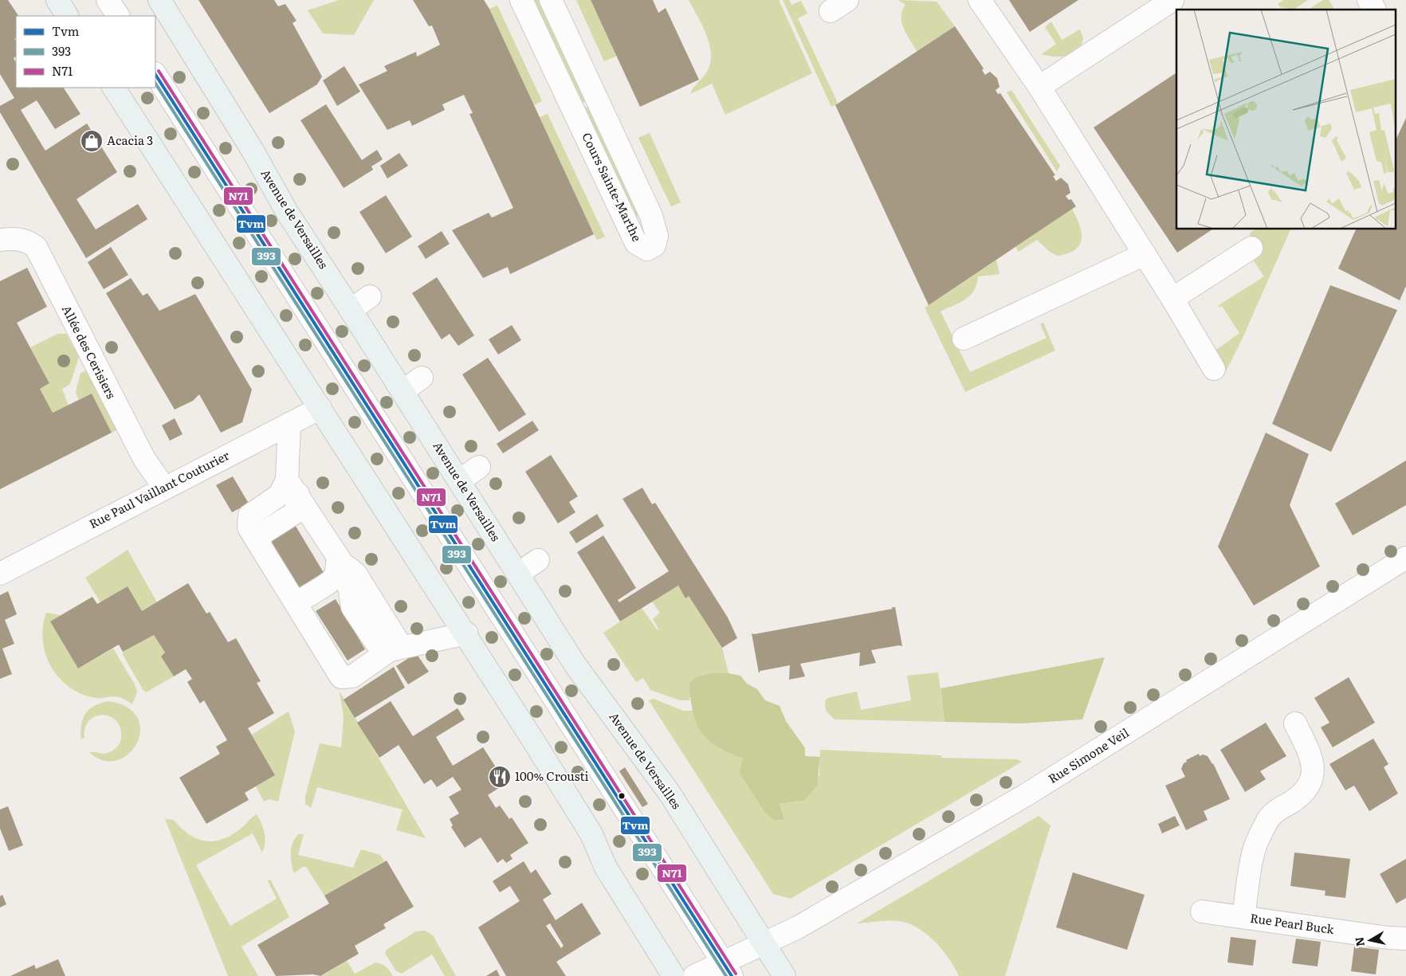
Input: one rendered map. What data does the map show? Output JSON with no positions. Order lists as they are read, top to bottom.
{
  "streets": {
    "main road": ["Avenue de Versailles"],
    "street": [
      "Cours Sainte-Marthe",
      "Allée des Cerisiers",
      "Rue Paul Vaillant Couturier",
      "Rue Simone Veil",
      "Rue Pearl Buck"
    ]
  },
  "crossings": [
    ["Avenue de Versailles", "Rue Simone Veil"],
    ["Allée des Cerisiers", "Rue Paul Vaillant Couturier"]
  ],
  "places": {
    "shop": ["Acacia 3"],
    "restaurant": ["100% Crousti"]
  },
  "lines": ["transit line N71", "transit line Tvm", "transit line 393"],
  "legend": ["Tvm", "393", "N71"],
  "north": "left"
}
